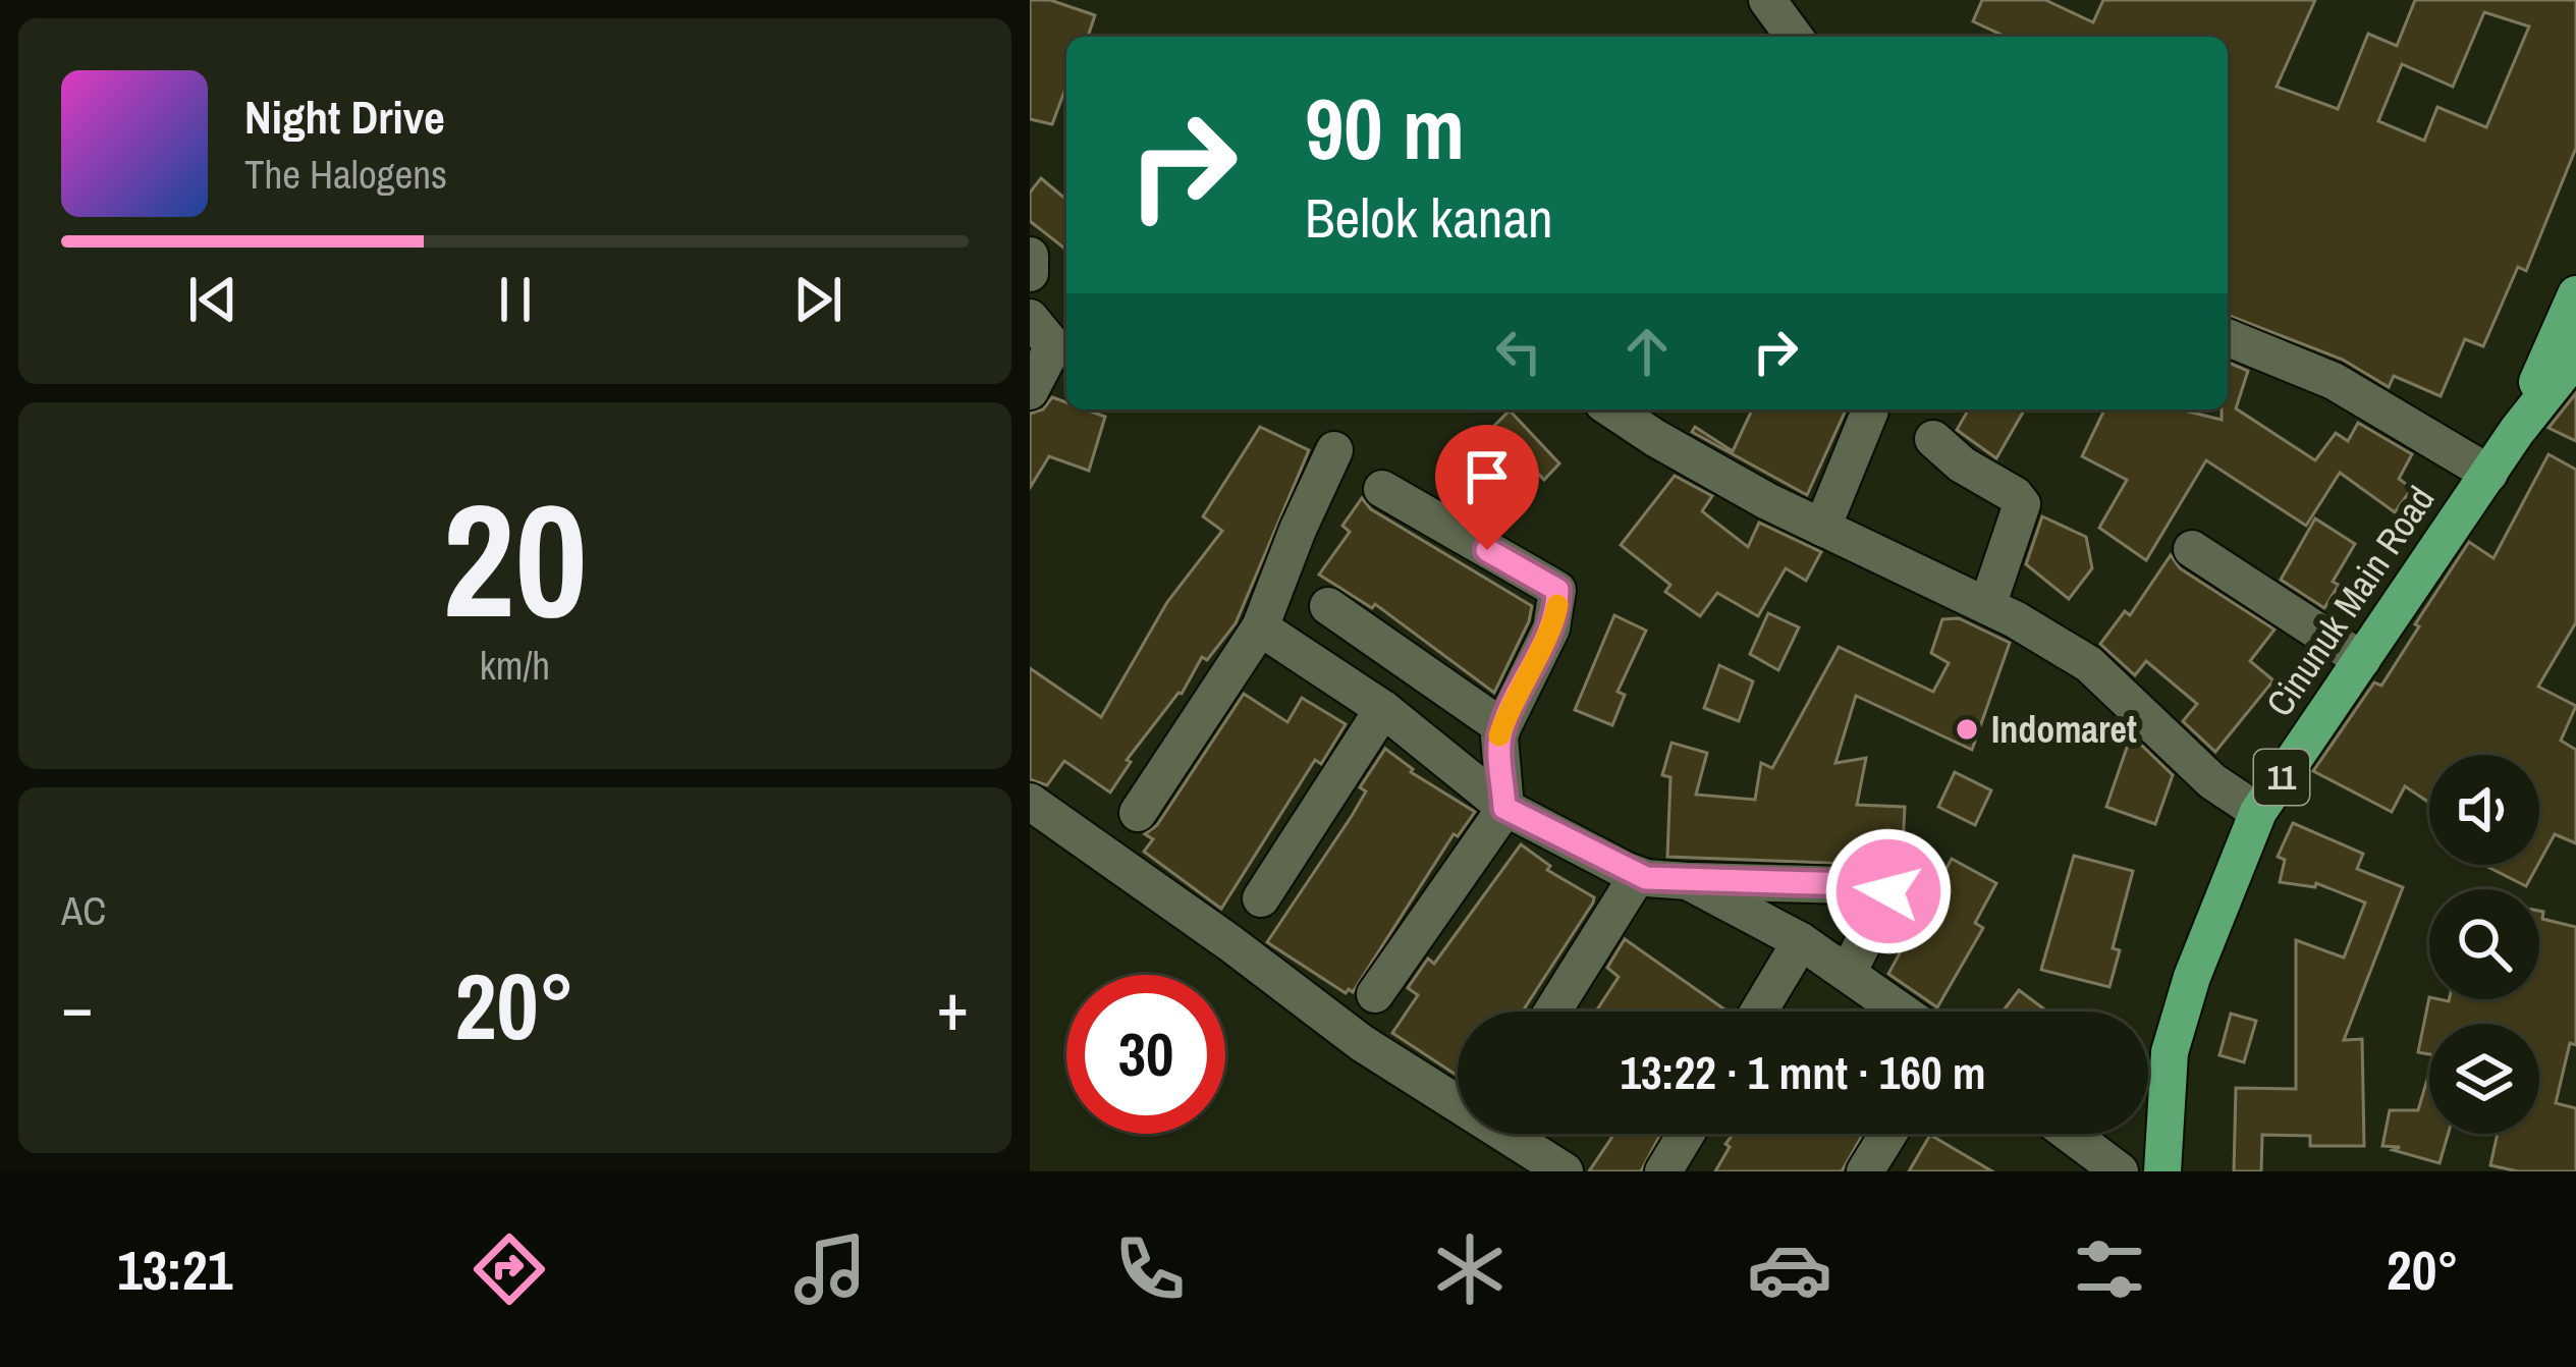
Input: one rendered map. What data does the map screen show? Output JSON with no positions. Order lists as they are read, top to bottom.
{
  "streets": {
    "highway": ["Cinunuk Main Road", "11"]
  },
  "crossings": [
    ["Cinunuk Main Road", "11"]
  ],
  "places": ["Indomaret"],
  "page": {
    "turn": ["90 m", "Belok kanan"],
    "song": ["Night Drive", "The Halogens"],
    "tile": [
      ["20", "km/h"],
      "AC"
    ],
    "heat": ["−", "20°", "+"],
    "limit": "30",
    "trip": "13:22 · 1 mnt · 160 m",
    "tabs": ["13:21", "20°"]
  }
}
